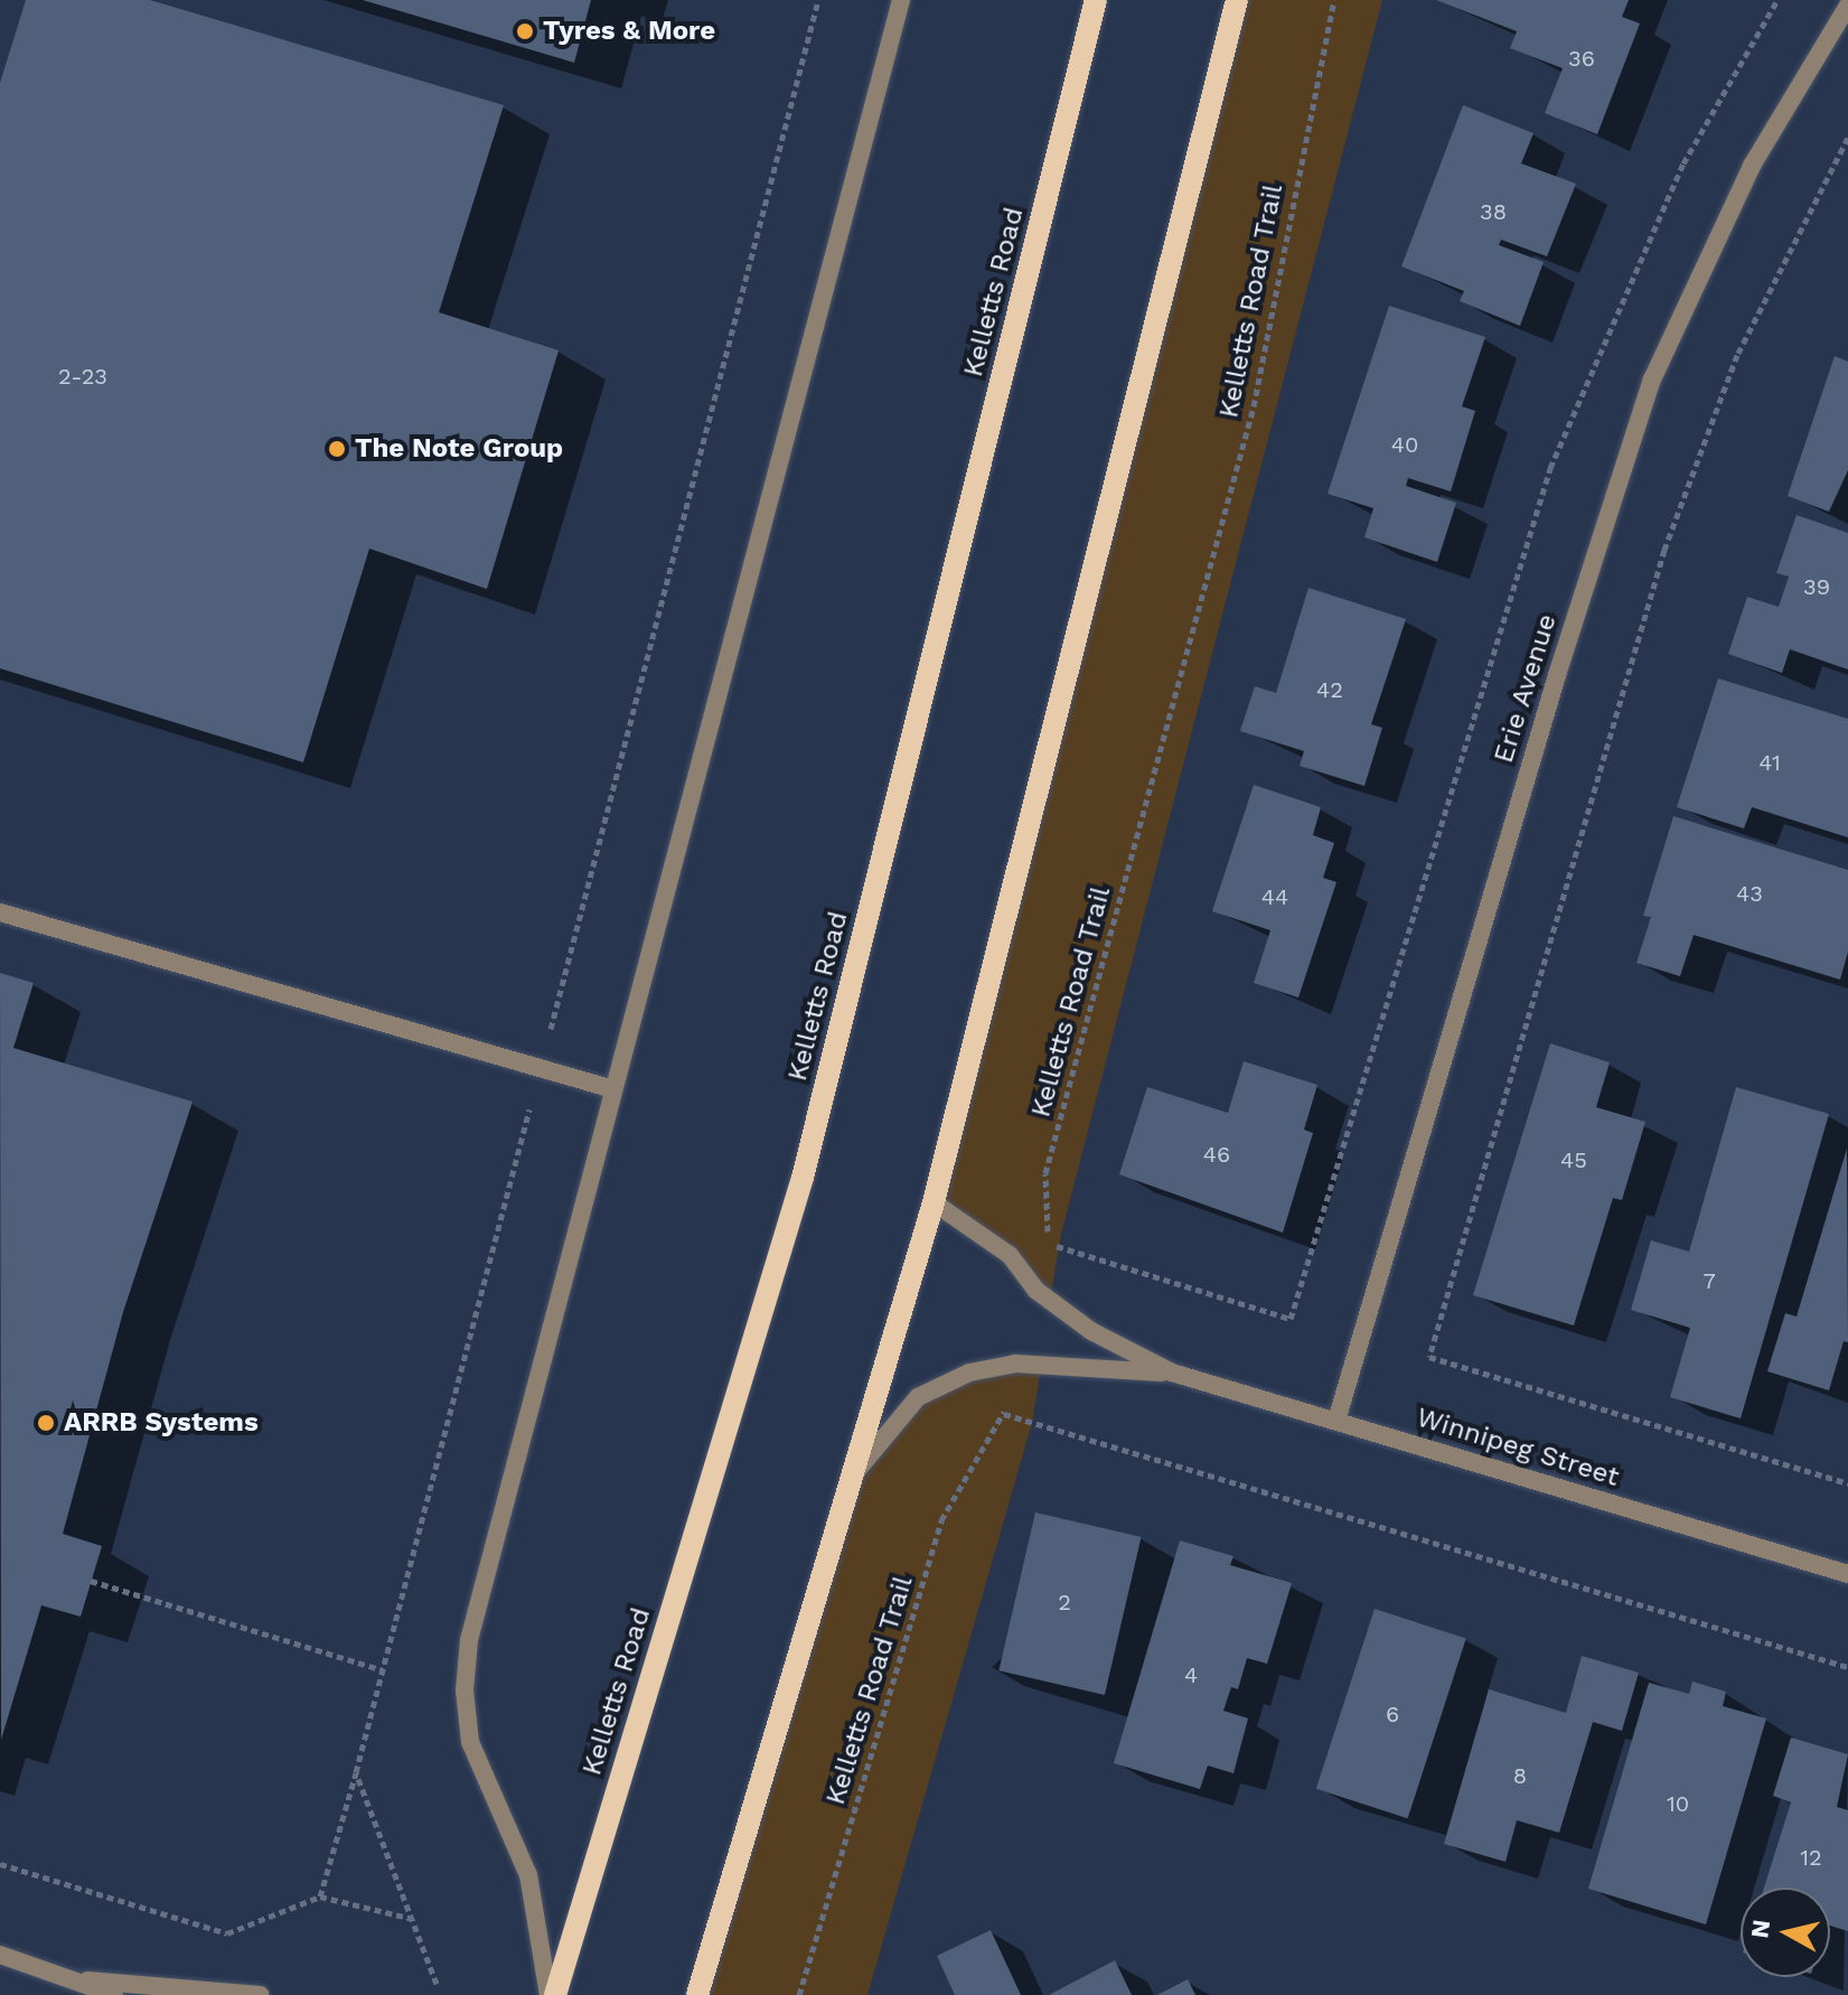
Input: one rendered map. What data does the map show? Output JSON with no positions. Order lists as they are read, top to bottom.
{
  "streets": {
    "main road": ["Kelletts Road"],
    "street": ["Erie Avenue", "Winnipeg Street"],
    "path": ["Kelletts Road Trail"]
  },
  "crossings": [
    ["Kelletts Road Trail", "Winnipeg Street"],
    ["Erie Avenue", "Winnipeg Street"]
  ],
  "places": ["Tyres & More", "The Note Group", "ARRB Systems"],
  "house_numbers": [
    "36",
    "38",
    "2-23",
    "40",
    "39",
    "42",
    "41",
    "43",
    "44",
    "46",
    "45",
    "7",
    "2",
    "4",
    "6",
    "8",
    "10",
    "12"
  ],
  "north": "left"
}
